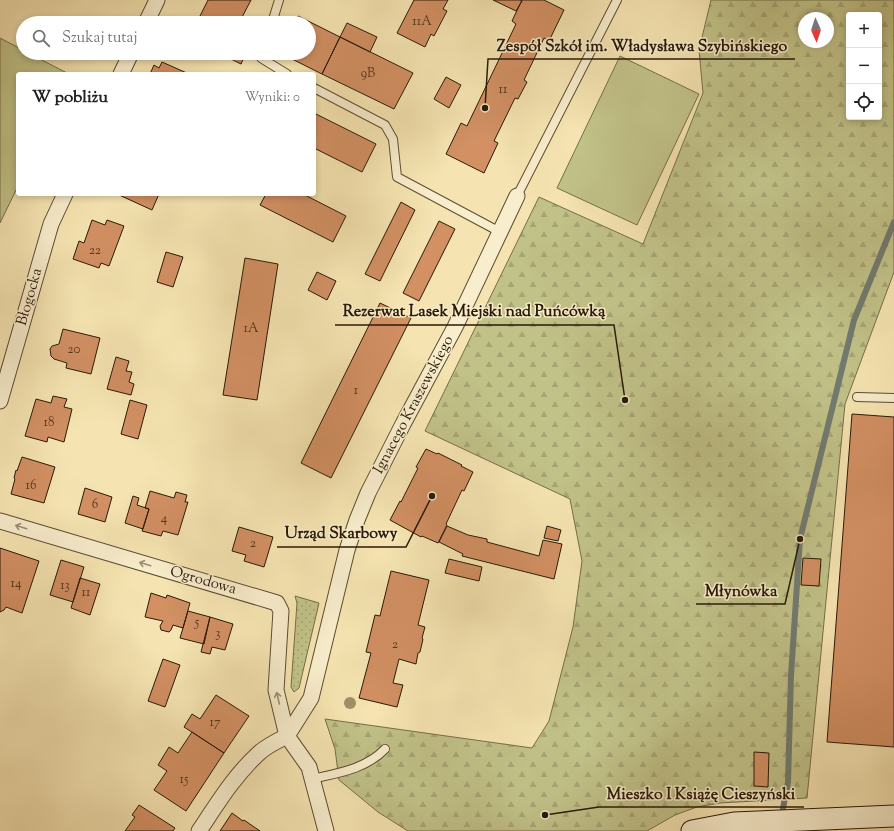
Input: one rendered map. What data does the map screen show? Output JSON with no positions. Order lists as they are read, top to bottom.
{
  "streets": {
    "street": ["Błogocka", "Ignacego Kraszewskiego", "Ogrodowa"]
  },
  "crossings": [
    ["Ignacego Kraszewskiego", "Ogrodowa"]
  ],
  "one_way": ["Ogrodowa"],
  "places": [
    "Zespół Szkół im. Władysława Szybińskiego",
    "Rezerwat Lasek Miejski nad Puńcówką",
    "Urząd Skarbowy",
    "Młynówka",
    "Mieszko I Książę Cieszyński"
  ],
  "house_numbers": [
    "11A",
    "9B",
    "11",
    "22",
    "1A",
    "20",
    "1",
    "18",
    "16",
    "6",
    "4",
    "2",
    "14",
    "13",
    "11",
    "5",
    "3",
    "2",
    "17",
    "15"
  ],
  "north": "bottom",
  "page": {
    "map_buttons": ["+", "−"],
    "search": "Szukaj tutaj",
    "heading": ["W pobliżu", "Wyniki: 0"]
  }
}
